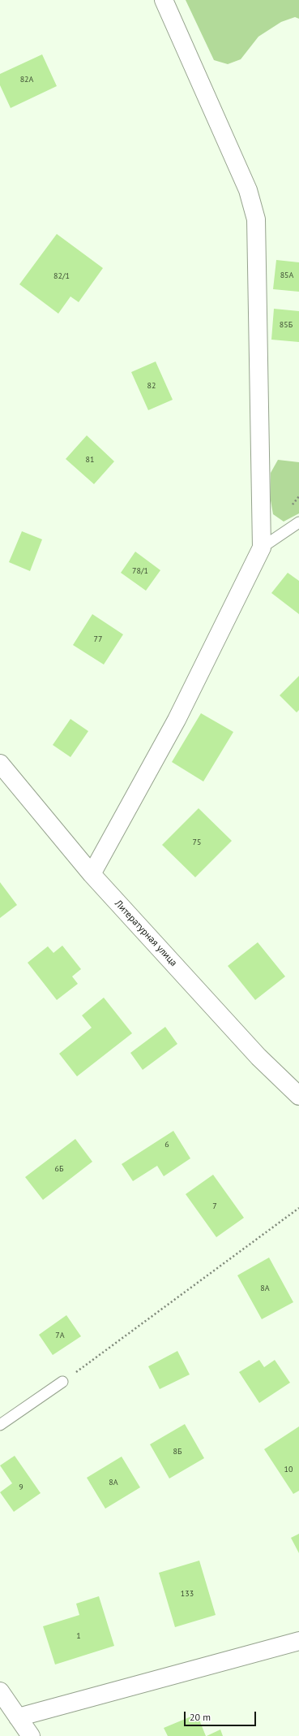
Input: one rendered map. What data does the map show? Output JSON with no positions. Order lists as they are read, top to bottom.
{
  "streets": {
    "street": ["Литературная улица"]
  },
  "house_numbers": [
    "82А",
    "85А",
    "82/1",
    "85Б",
    "82",
    "81",
    "78/1",
    "77",
    "75",
    "6",
    "6Б",
    "7",
    "8А",
    "7А",
    "8Б",
    "10",
    "8А",
    "9",
    "133",
    "1"
  ],
  "scale_bar": "20 m"
}
